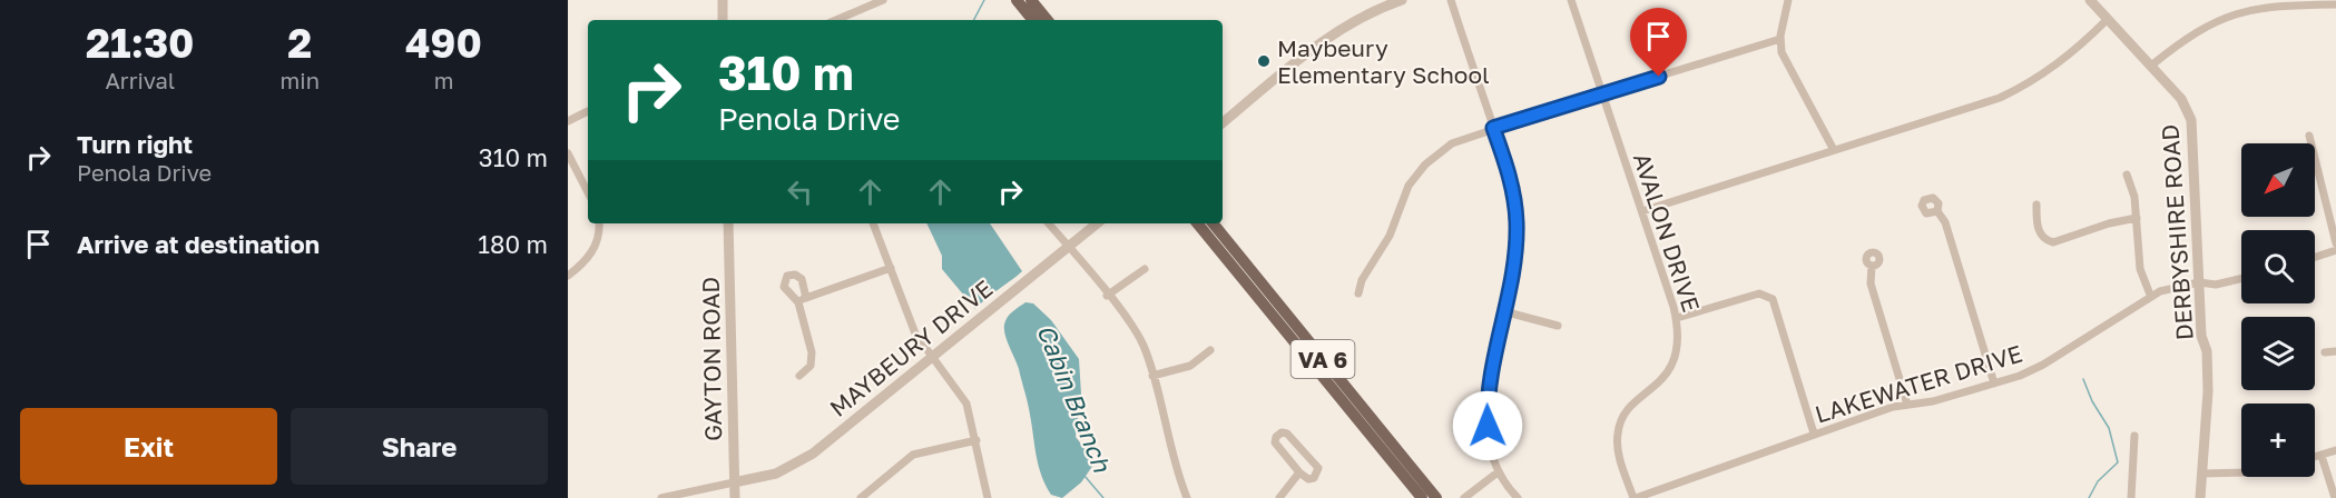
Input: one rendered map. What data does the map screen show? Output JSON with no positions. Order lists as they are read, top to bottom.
{
  "streets": {
    "main road": ["VA 6"],
    "street": [
      "AVALON DRIVE",
      "DERBYSHIRE ROAD",
      "MAYBEURY DRIVE",
      "GAYTON ROAD",
      "LAKEWATER DRIVE"
    ]
  },
  "crossings": [
    ["AVALON DRIVE", "LAKEWATER DRIVE"],
    ["DERBYSHIRE ROAD", "LAKEWATER DRIVE"],
    ["MAYBEURY DRIVE", "GAYTON ROAD"]
  ],
  "water": ["Cabin Branch"],
  "places": ["Maybeury Elementary School"],
  "north": "bottom left",
  "page": {
    "eta": [
      "21:30",
      "Arrival",
      "2",
      "min",
      "490",
      "m"
    ],
    "turn": ["310 m", "Penola Drive"],
    "list": [
      {
        "name": "Turn right",
        "note": "Penola Drive",
        "value": "310 m"
      },
      {
        "name": "Arrive at destination",
        "value": "180 m"
      }
    ],
    "map_buttons": "+",
    "buttons": ["Exit", "Share"]
  }
}
